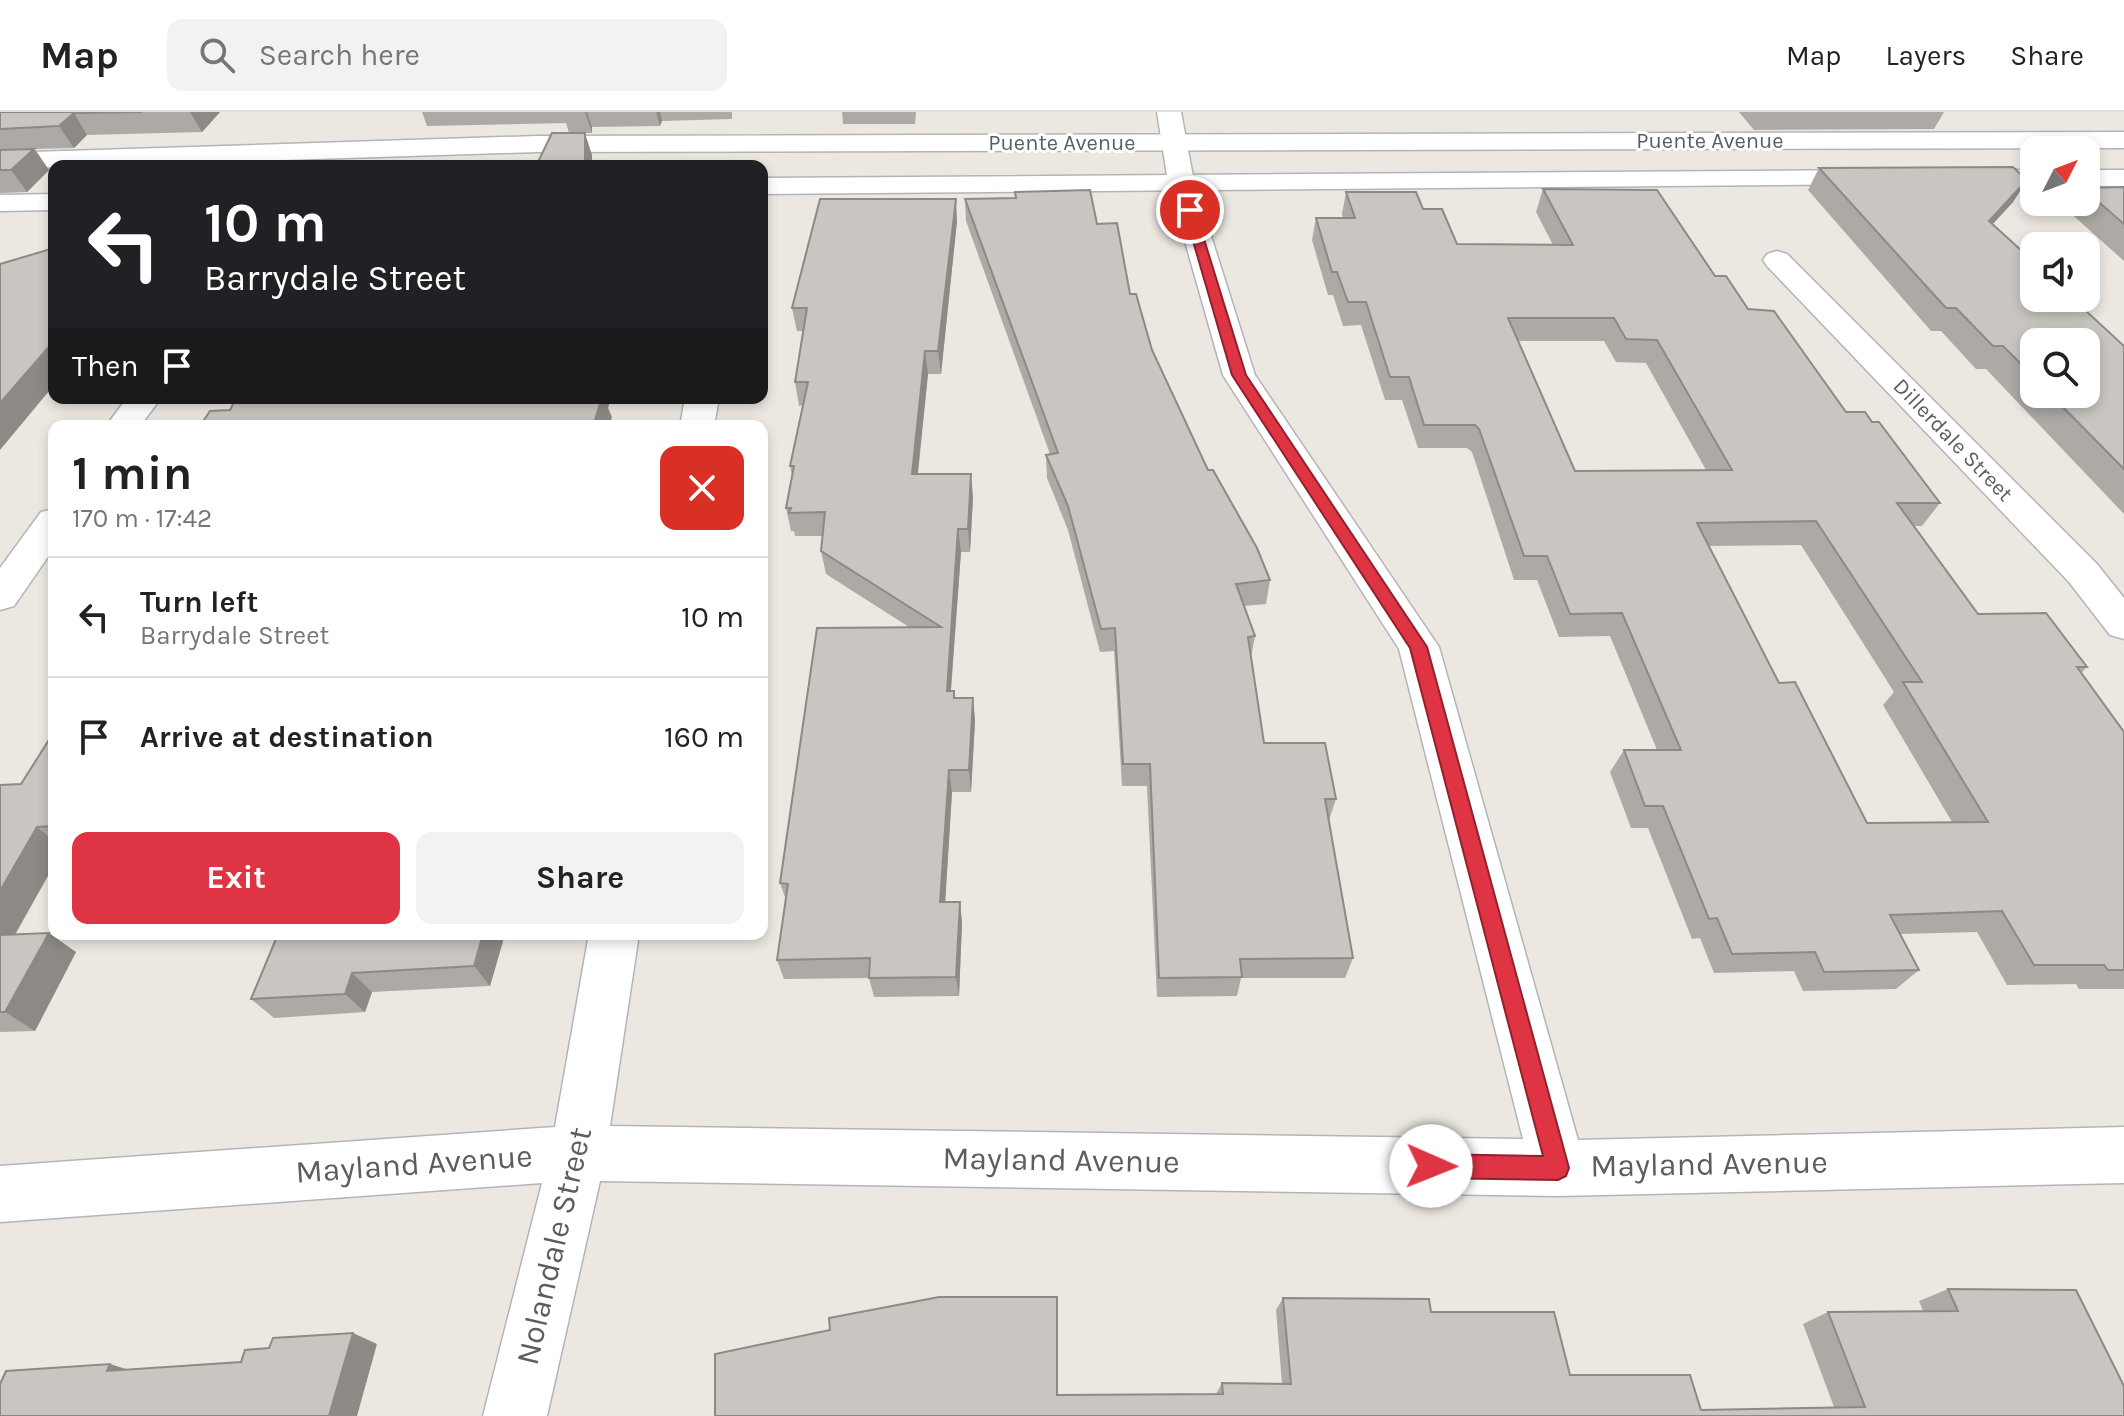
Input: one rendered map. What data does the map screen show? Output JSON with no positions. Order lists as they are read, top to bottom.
{
  "streets": {
    "main road": [
      "Puente Avenue",
      "Dillerdale Street",
      "Mayland Avenue",
      "Nolandale Street"
    ]
  },
  "crossings": [
    ["Mayland Avenue", "Nolandale Street"]
  ],
  "north": "top right",
  "page": {
    "header": "Map",
    "search": "Search here",
    "nav": ["Map", "Layers", "Share"],
    "turn": ["10 m", "Barrydale Street"],
    "then": "Then",
    "heading": ["1 min", "170 m · 17:42"],
    "list": [
      {
        "name": "Turn left",
        "note": "Barrydale Street",
        "value": "10 m"
      },
      {
        "name": "Arrive at destination",
        "value": "160 m"
      }
    ],
    "buttons": ["Exit", "Share"]
  }
}
